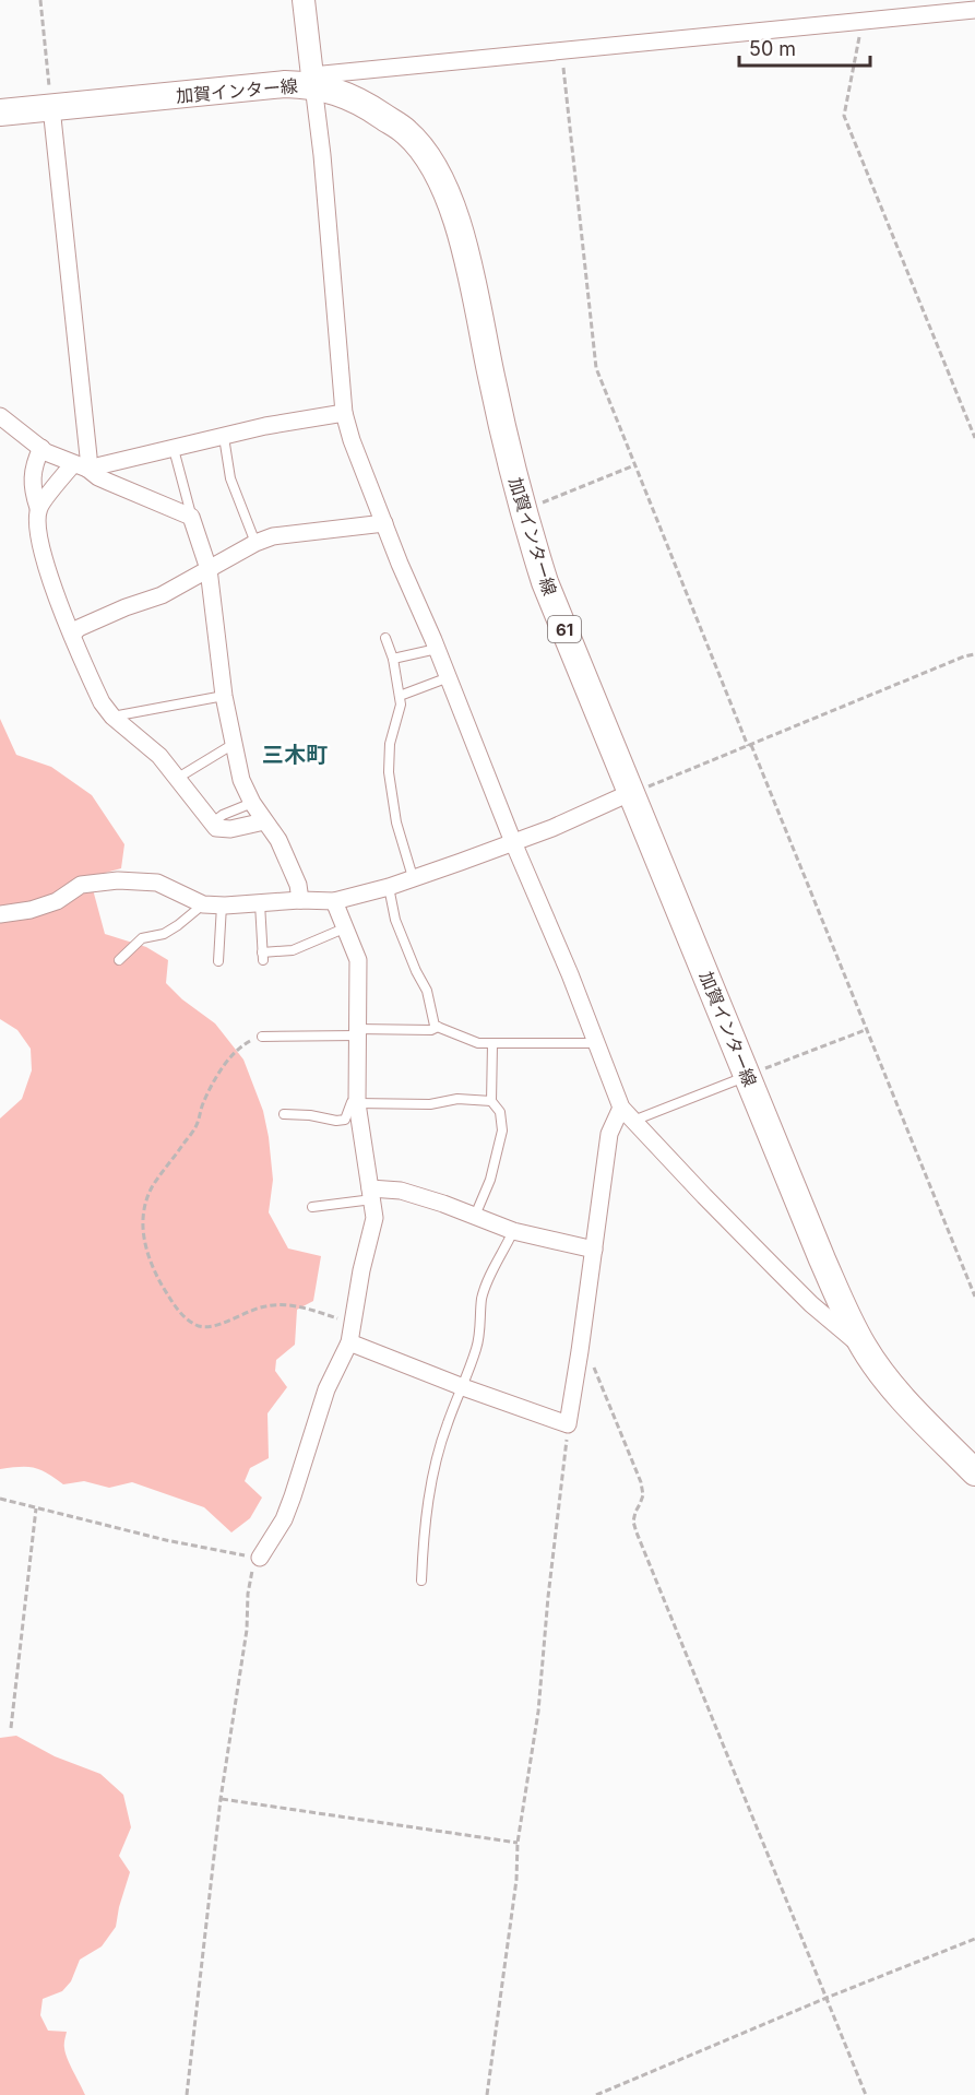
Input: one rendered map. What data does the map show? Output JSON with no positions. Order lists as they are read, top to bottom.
{
  "streets": {
    "main road": ["加賀インター線", "61"]
  },
  "districts": ["三木町"],
  "scale_bar": "50 m"
}
